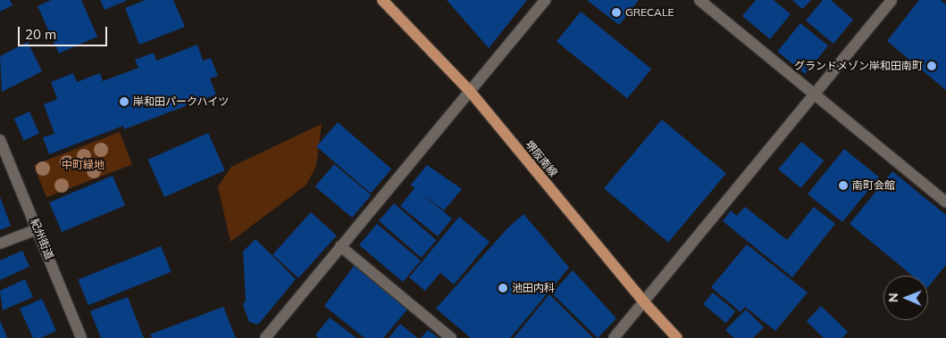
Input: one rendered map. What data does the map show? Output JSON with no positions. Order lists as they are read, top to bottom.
{
  "streets": {
    "main road": ["堺阪南線"],
    "street": ["紀州街道"]
  },
  "parks": ["中町緑地"],
  "places": [
    "GRECALE",
    "グランドメゾン岸和田南町",
    "岸和田パークハイツ",
    "南町会館",
    "池田内科"
  ],
  "scale_bar": "20 m",
  "north": "left"
}
